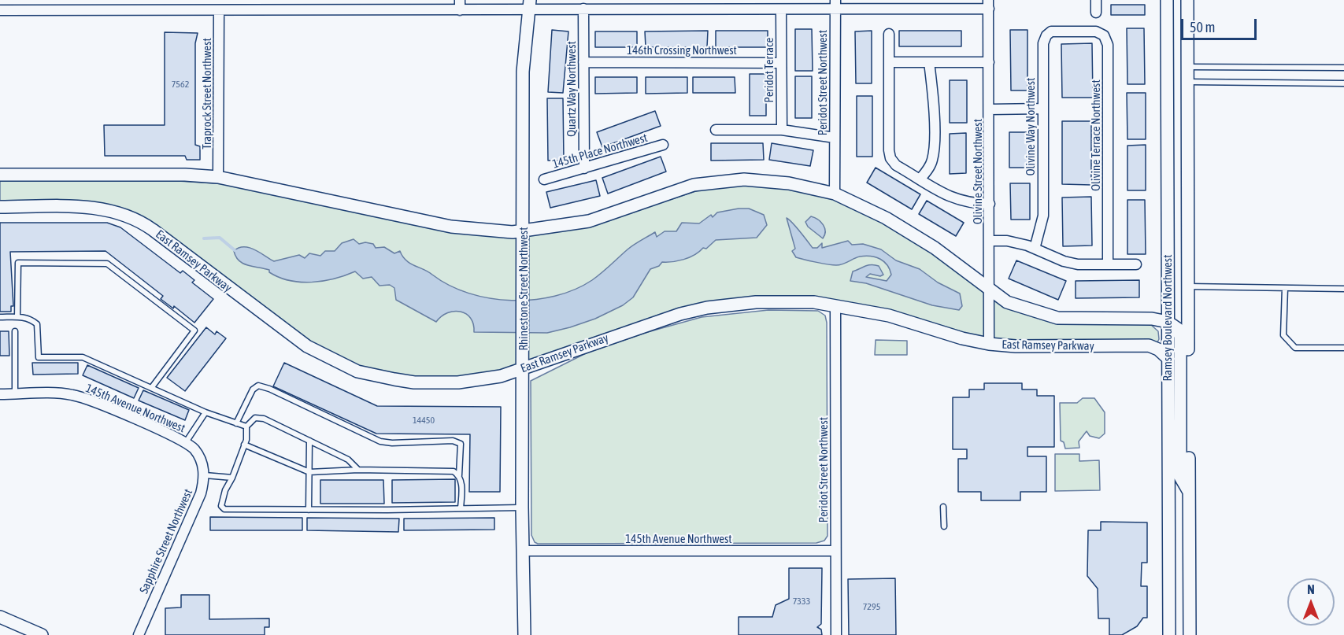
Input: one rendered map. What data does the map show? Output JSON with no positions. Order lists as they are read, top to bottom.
{
  "streets": {
    "street": [
      "146th Crossing Northwest",
      "Peridot Terrace",
      "Peridot Street Northwest",
      "Quartz Way Northwest",
      "Traprock Street Northwest",
      "Olivine Way Northwest",
      "Olivine Terrace Northwest",
      "145th Place Northwest",
      "Olivine Street Northwest",
      "East Ramsey Parkway",
      "Rhinestone Street Northwest",
      "Ramsey Boulevard Northwest",
      "145th Avenue Northwest",
      "Sapphire Street Northwest"
    ]
  },
  "crossings": [
    ["146th Crossing Northwest", "Peridot Terrace"],
    ["146th Crossing Northwest", "Quartz Way Northwest"],
    ["Peridot Street Northwest", "East Ramsey Parkway"],
    ["Peridot Street Northwest", "145th Avenue Northwest"],
    ["Quartz Way Northwest", "145th Place Northwest"],
    ["Olivine Way Northwest", "Olivine Terrace Northwest"],
    ["Olivine Street Northwest", "East Ramsey Parkway"],
    ["East Ramsey Parkway", "Rhinestone Street Northwest"],
    ["East Ramsey Parkway", "Ramsey Boulevard Northwest"],
    ["Rhinestone Street Northwest", "145th Avenue Northwest"],
    ["145th Avenue Northwest", "Sapphire Street Northwest"]
  ],
  "house_numbers": [
    "7562",
    "14450",
    "7333",
    "7295"
  ],
  "scale_bar": "50 m",
  "north": "top"
}
